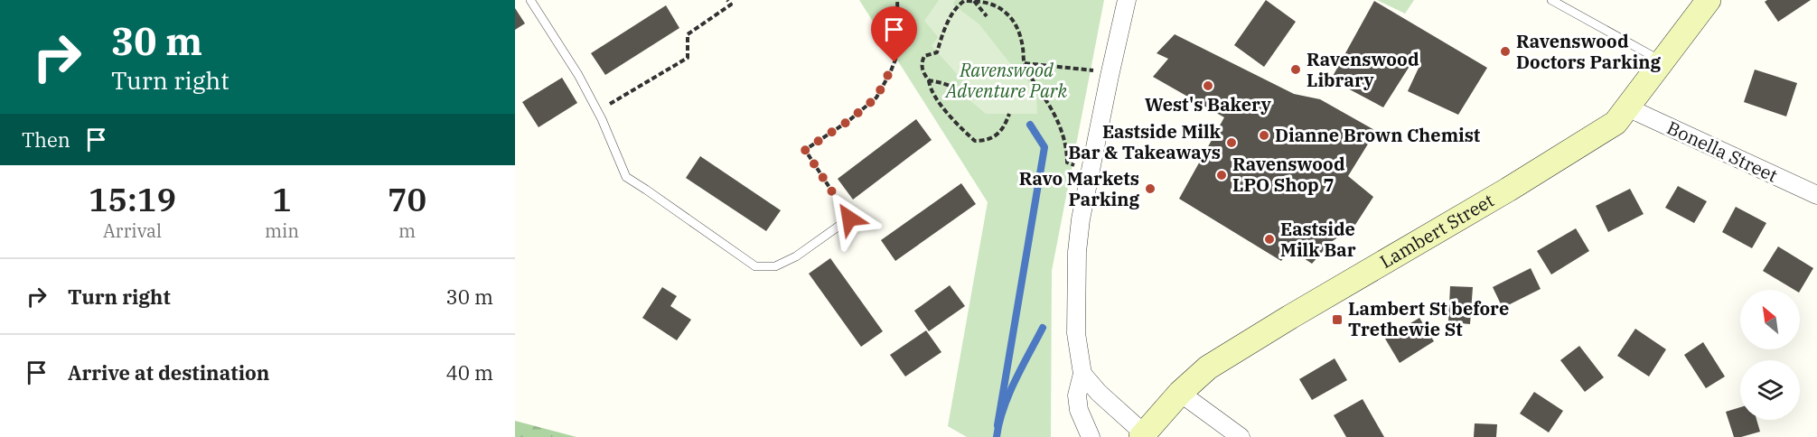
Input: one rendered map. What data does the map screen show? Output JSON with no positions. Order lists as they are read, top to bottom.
{
  "streets": {
    "street": ["Bonella Street", "Lambert Street"]
  },
  "crossings": [
    ["Bonella Street", "Lambert Street"]
  ],
  "parks": ["Ravenswood Adventure Park"],
  "places": {
    "other": [
      "Ravenswood Doctors Parking",
      "Ravenswood Library",
      "West's Bakery",
      "Dianne Brown Chemist",
      "Eastside Milk Bar & Takeaways",
      "Ravenswood LPO Shop 7",
      "Ravo Markets Parking",
      "Eastside Milk Bar"
    ],
    "transit": ["Lambert St before Trethewie St"]
  },
  "north": "top left",
  "page": {
    "turn": ["30 m", "Turn right"],
    "then": "Then",
    "eta": [
      "15:19",
      "Arrival",
      "1",
      "min",
      "70",
      "m"
    ],
    "list": [
      {
        "name": "Turn right",
        "value": "30 m"
      },
      {
        "name": "Arrive at destination",
        "value": "40 m"
      }
    ]
  }
}
